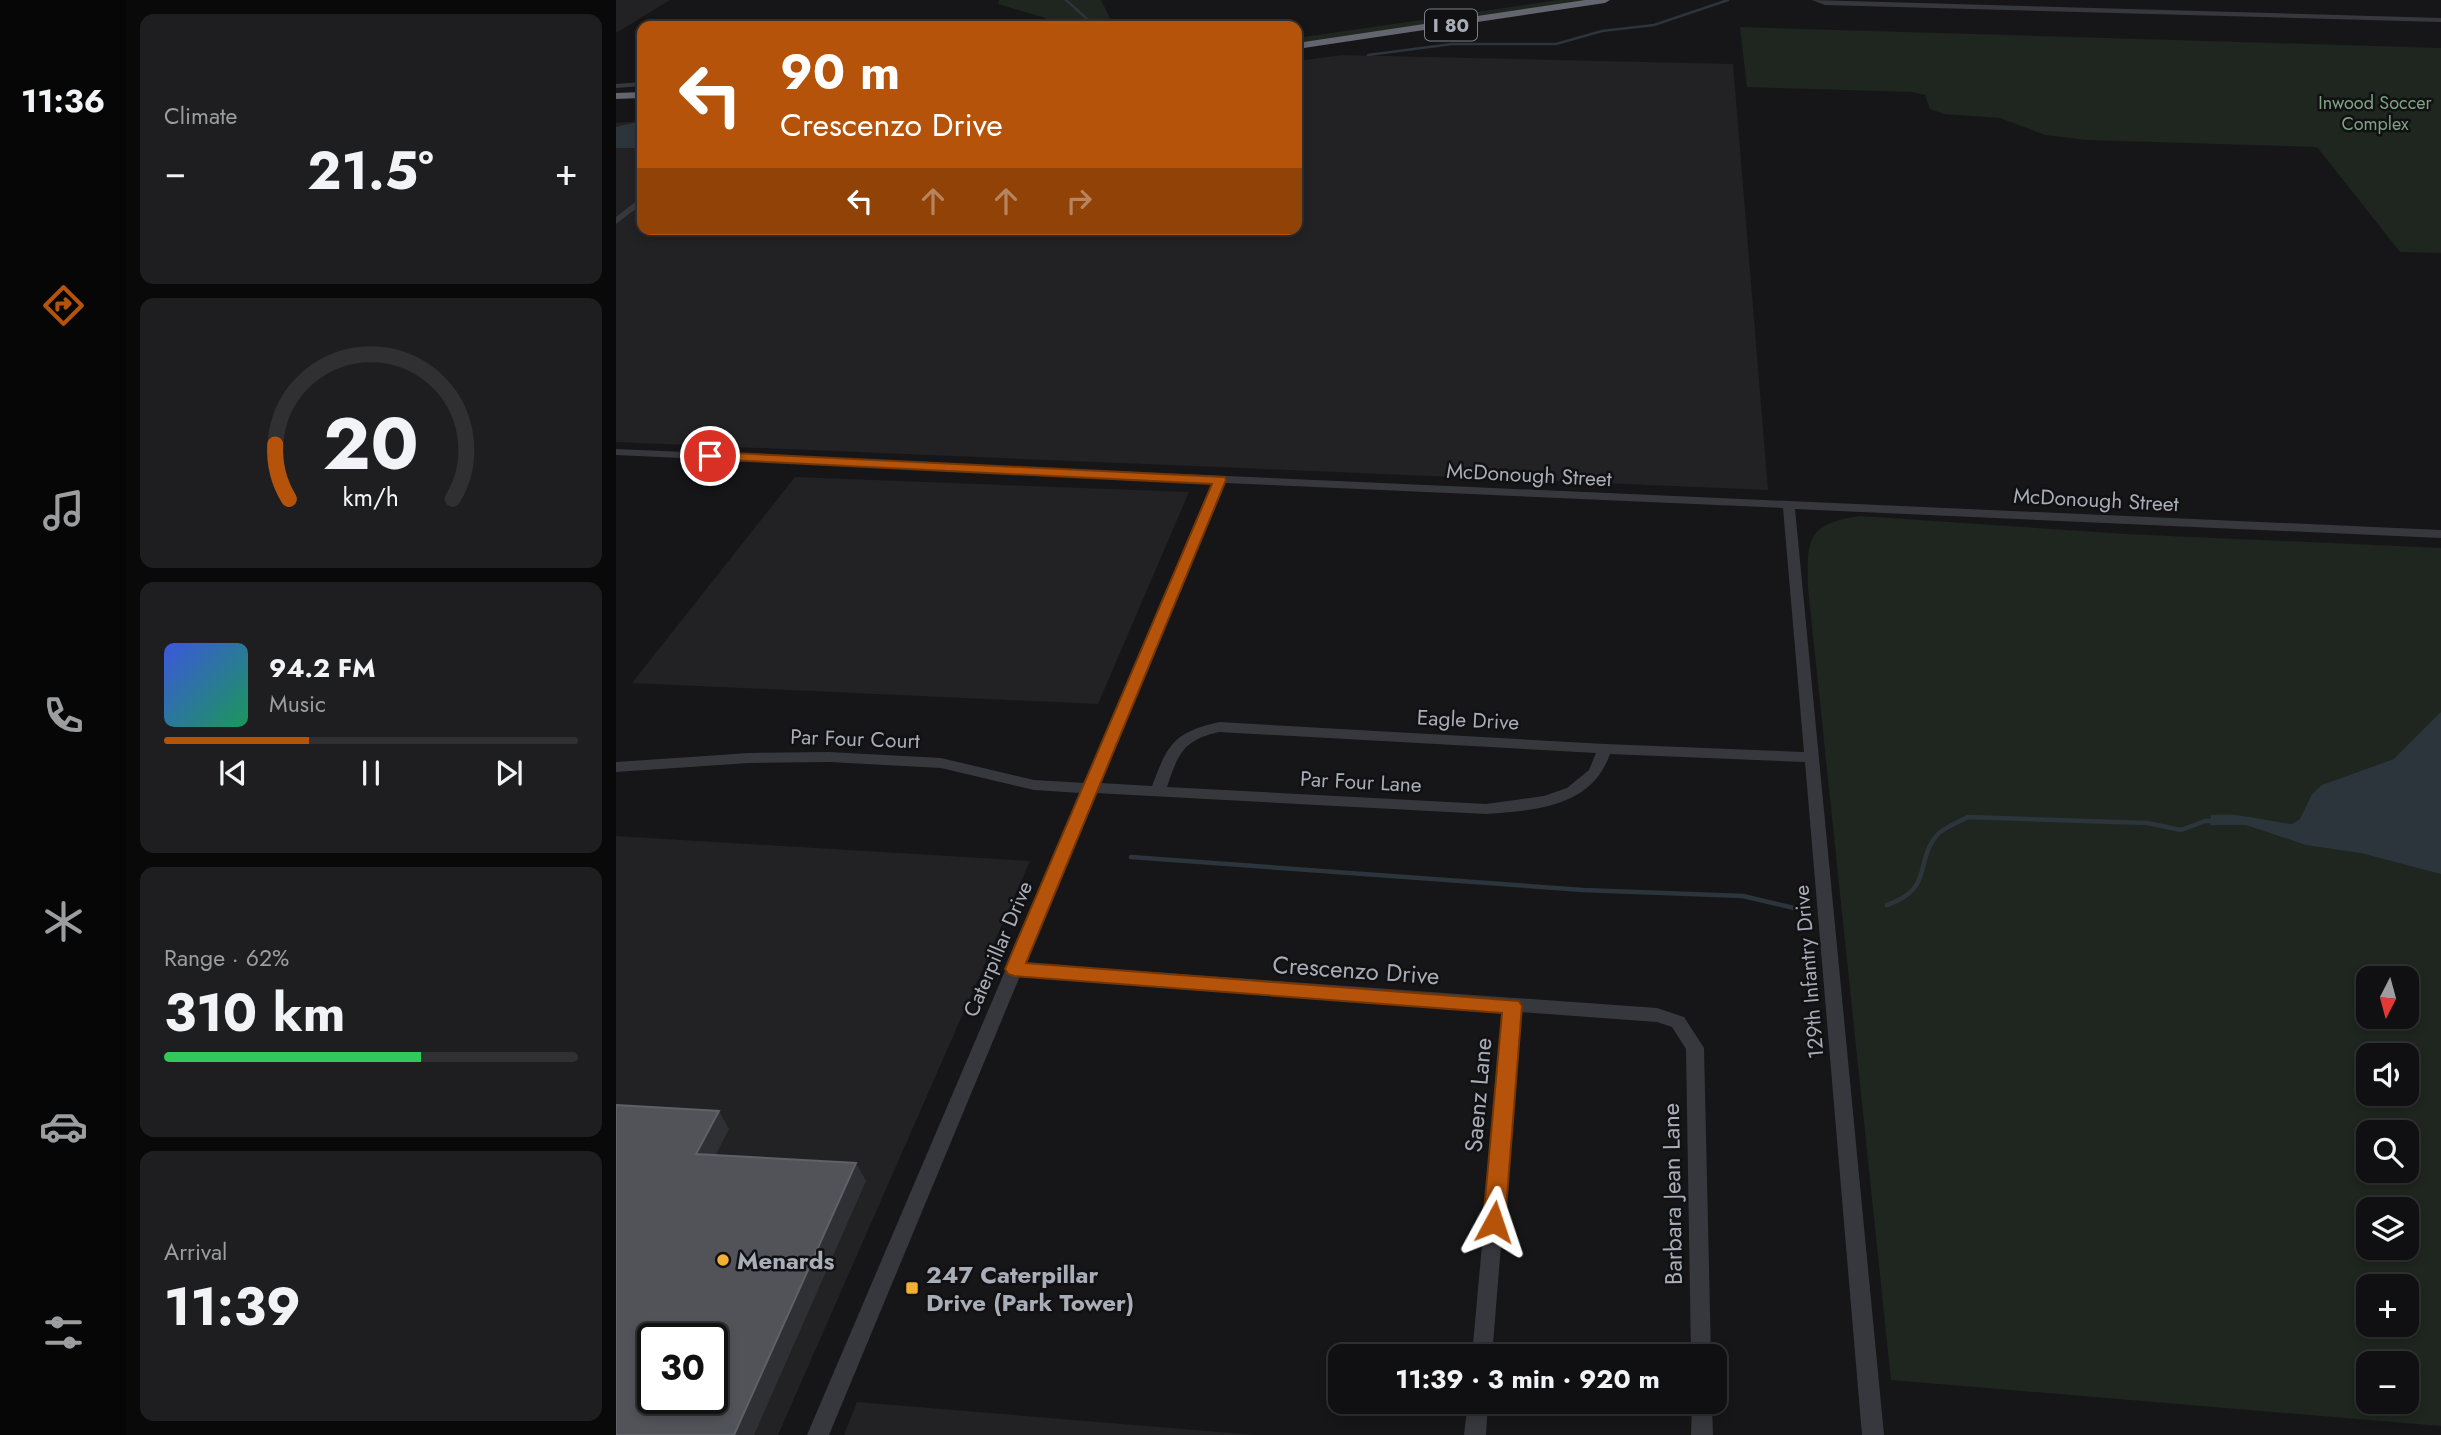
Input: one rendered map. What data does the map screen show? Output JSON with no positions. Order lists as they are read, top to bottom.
{
  "streets": {
    "highway": ["I 80"],
    "street": [
      "McDonough Street",
      "Eagle Drive",
      "Par Four Court",
      "Par Four Lane",
      "Caterpillar Drive",
      "Crescenzo Drive",
      "129th Infantry Drive",
      "Saenz Lane",
      "Barbara Jean Lane"
    ]
  },
  "crossings": [
    ["McDonough Street", "Caterpillar Drive"],
    ["McDonough Street", "129th Infantry Drive"],
    ["Eagle Drive", "Par Four Lane"],
    ["Eagle Drive", "129th Infantry Drive"],
    ["Par Four Court", "Par Four Lane"],
    ["Par Four Court", "Caterpillar Drive"],
    ["Par Four Lane", "Caterpillar Drive"],
    ["Caterpillar Drive", "Crescenzo Drive"],
    ["Crescenzo Drive", "Saenz Lane"],
    ["Crescenzo Drive", "Barbara Jean Lane"]
  ],
  "parks": ["Inwood Soccer Complex"],
  "places": {
    "other": ["Menards"],
    "transit": ["247 Caterpillar Drive (Park Tower)"]
  },
  "north": "bottom",
  "page": {
    "tabs": "11:36",
    "tile": [
      "Climate",
      ["Range · 62%", "310 km"],
      ["Arrival", "11:39"]
    ],
    "turn": ["90 m", "Crescenzo Drive"],
    "heat": ["−", "21.5°", "+"],
    "song": ["94.2 FM", "Music"],
    "map_buttons": ["+", "−"],
    "limit": "30",
    "trip": "11:39 · 3 min · 920 m",
    "gauge": ["20", "km/h"]
  }
}
